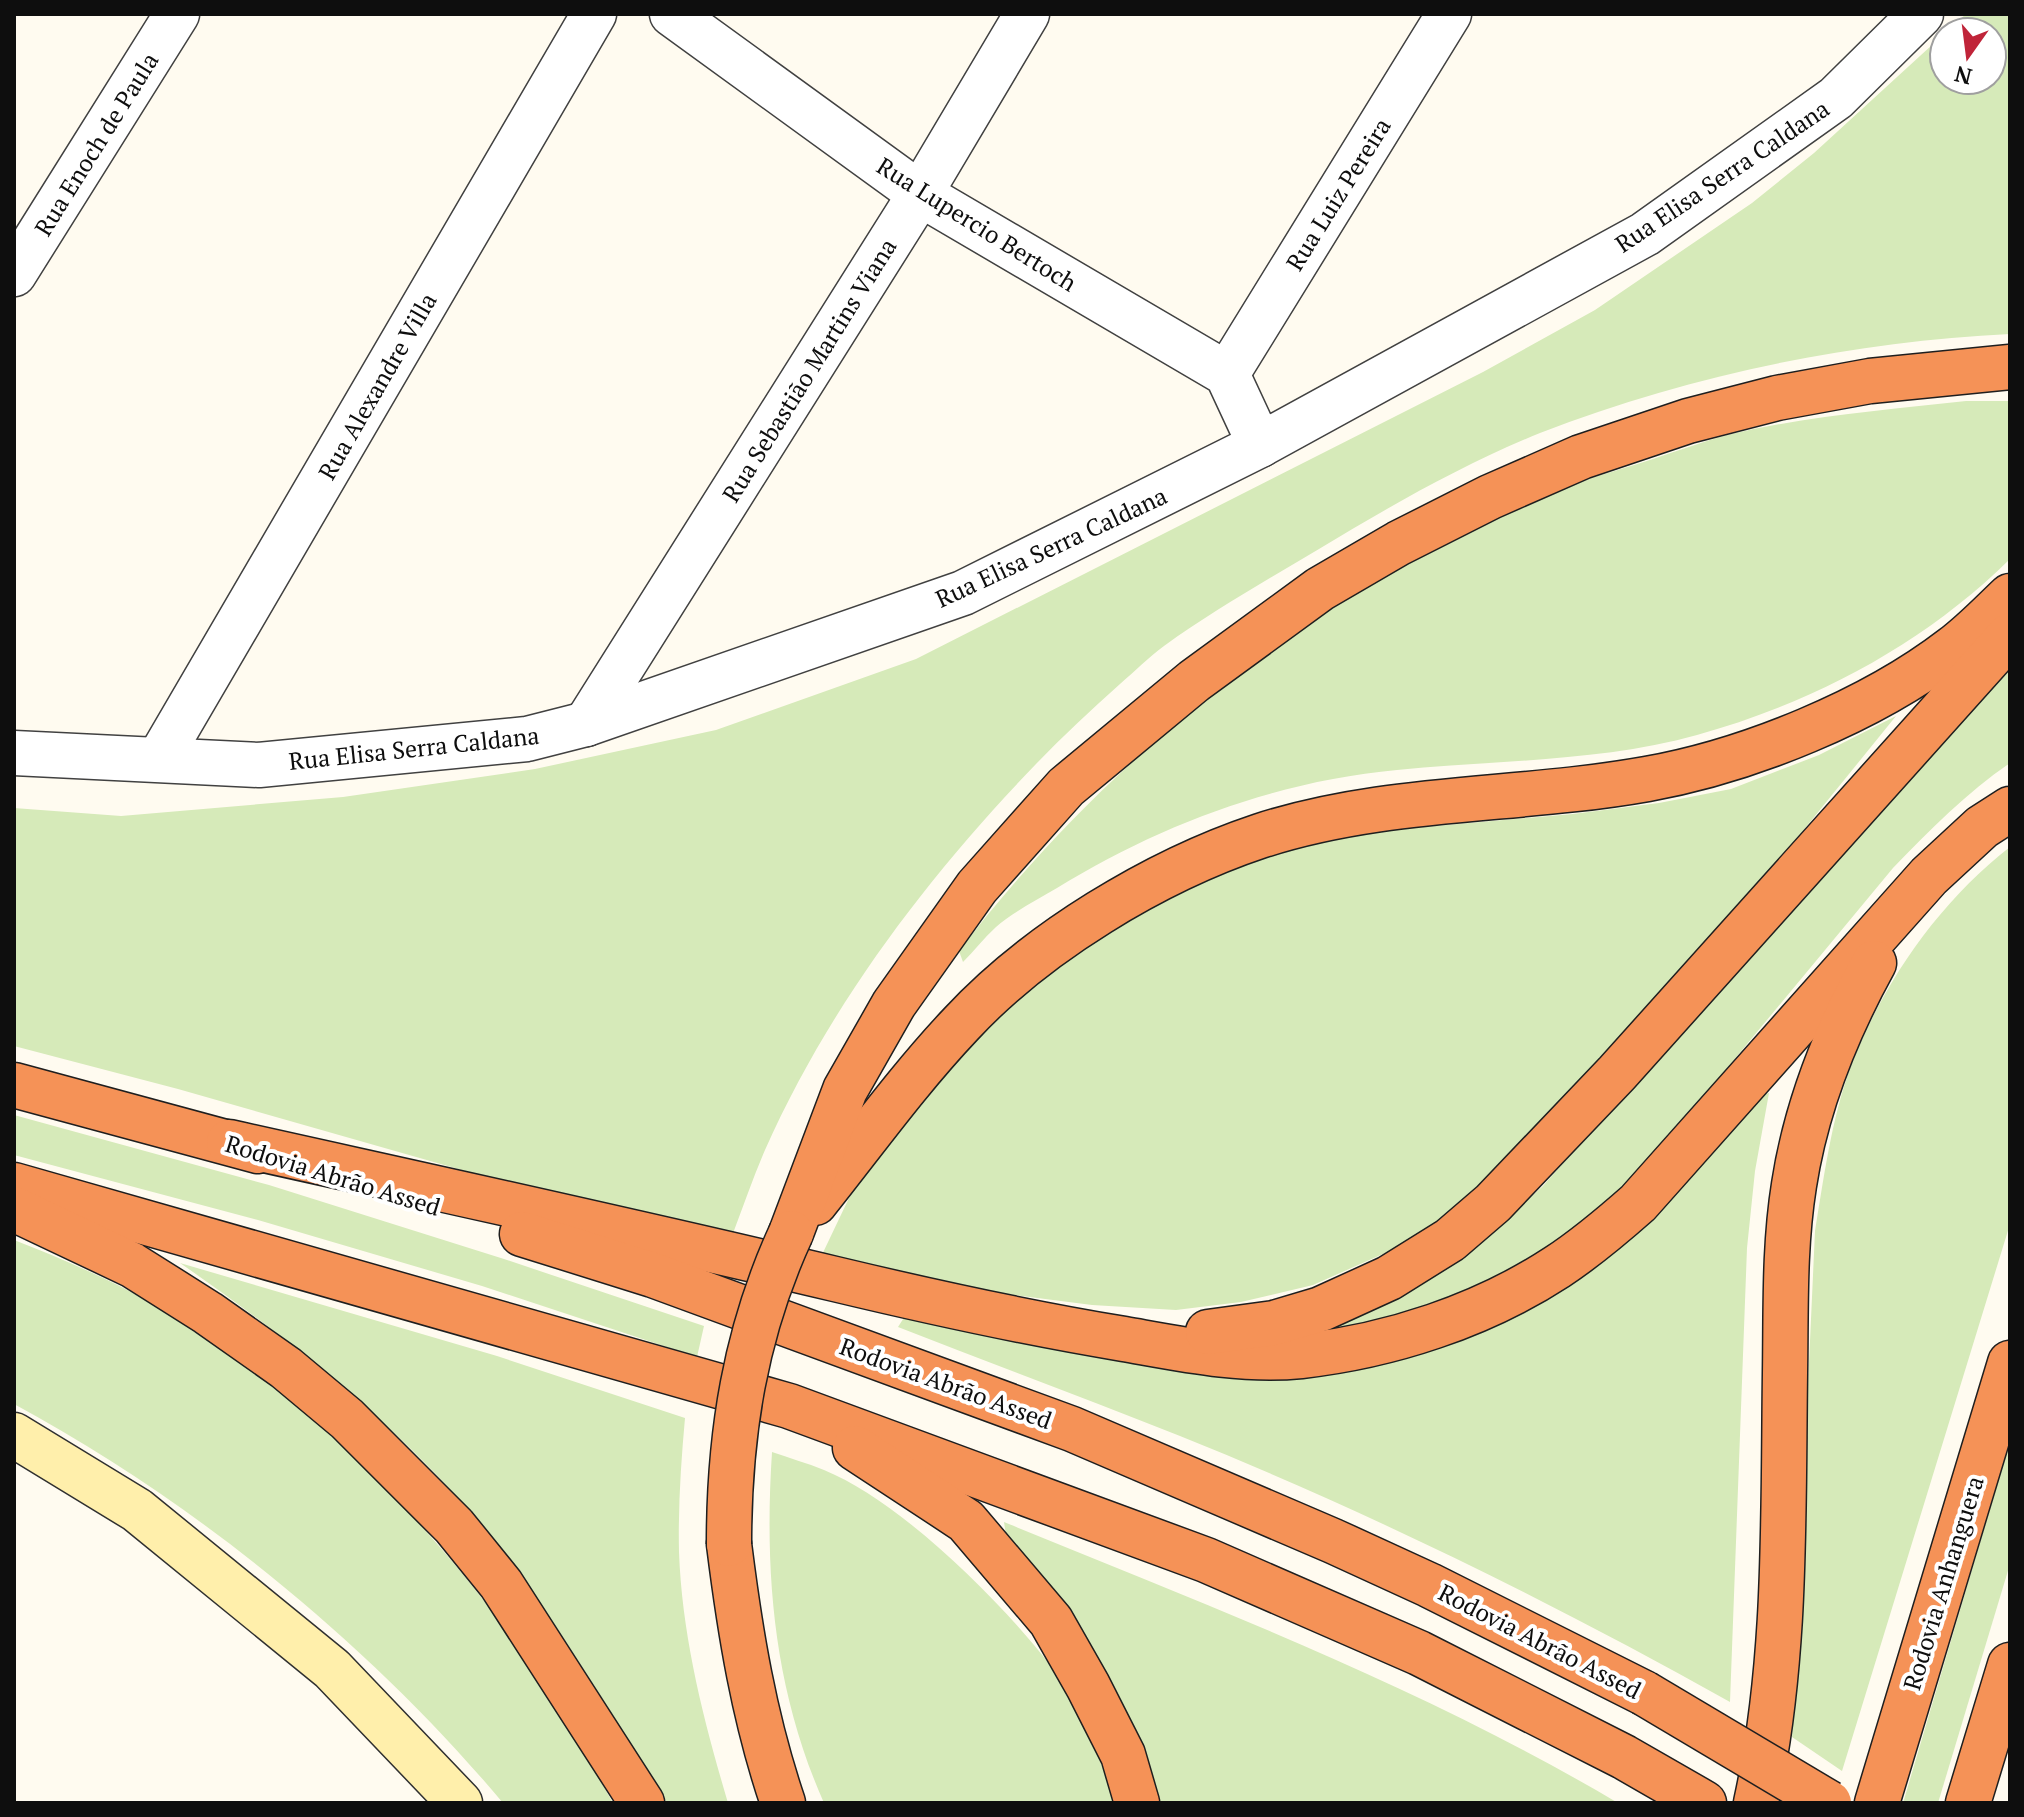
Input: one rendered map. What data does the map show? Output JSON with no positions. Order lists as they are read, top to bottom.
{
  "streets": {
    "highway": ["Rodovia Abrão Assed", "Rodovia Anhanguera"],
    "street": [
      "Rua Enoch de Paula",
      "Rua Elisa Serra Caldana",
      "Rua Luiz Pereira",
      "Rua Lupercio Bertoch",
      "Rua Sebastião Martins Viana",
      "Rua Alexandre Villa"
    ]
  },
  "crossings": [
    ["Rua Elisa Serra Caldana", "Rua Sebastião Martins Viana"],
    ["Rua Elisa Serra Caldana", "Rua Alexandre Villa"],
    ["Rua Luiz Pereira", "Rua Lupercio Bertoch"],
    ["Rua Lupercio Bertoch", "Rua Sebastião Martins Viana"]
  ],
  "north": "bottom"
}
